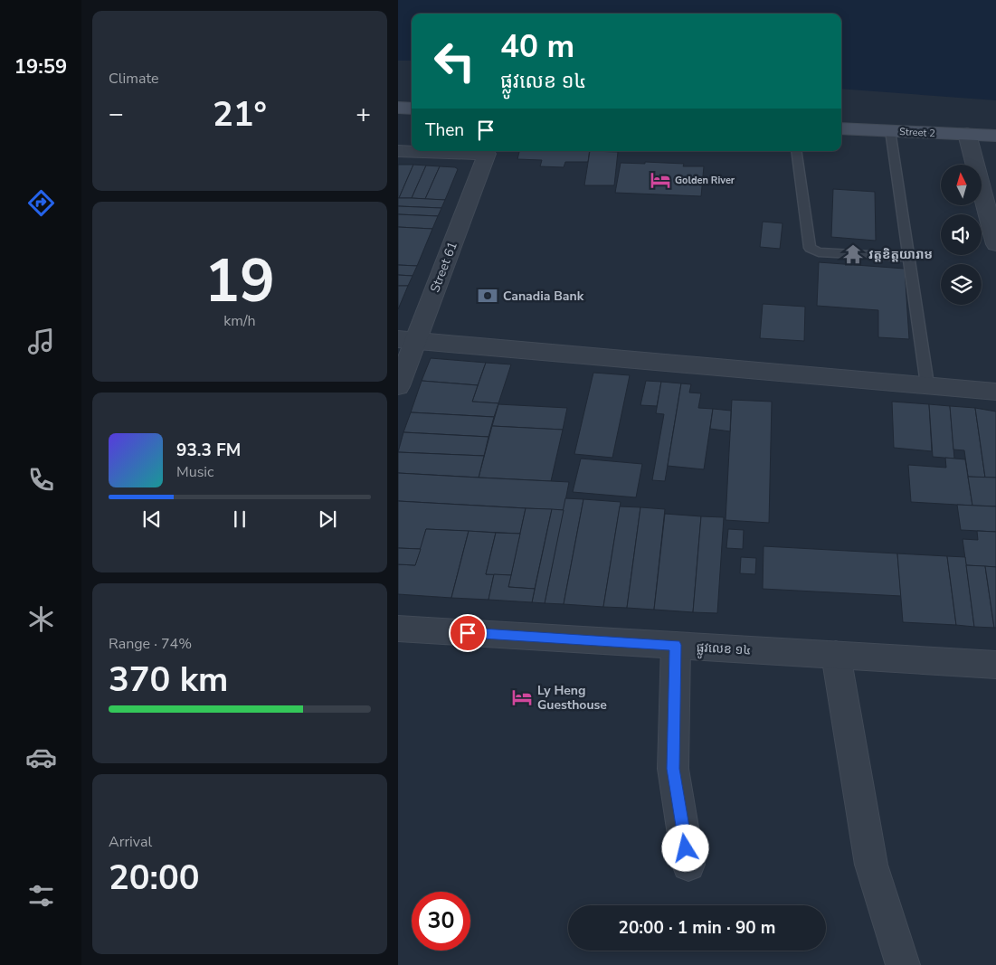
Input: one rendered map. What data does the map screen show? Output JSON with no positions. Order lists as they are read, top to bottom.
{
  "streets": {
    "main road": ["Street 2"],
    "street": ["Street 61", "ផ្លូវលេខ ១៤"]
  },
  "places": {
    "hotel": ["Golden River", "Ly Heng Guesthouse"],
    "temple": ["វត្តខិត្តយារាម"],
    "bank": ["Canadia Bank"]
  },
  "north": "top",
  "page": {
    "tabs": "19:59",
    "tile": [
      "Climate",
      ["19", "km/h"],
      ["Range · 74%", "370 km"],
      ["Arrival", "20:00"]
    ],
    "turn": ["40 m", "ផ្លូវលេខ ១៤"],
    "heat": ["−", "21°", "+"],
    "then": "Then",
    "song": ["93.3 FM", "Music"],
    "limit": "30",
    "trip": "20:00 · 1 min · 90 m"
  }
}
